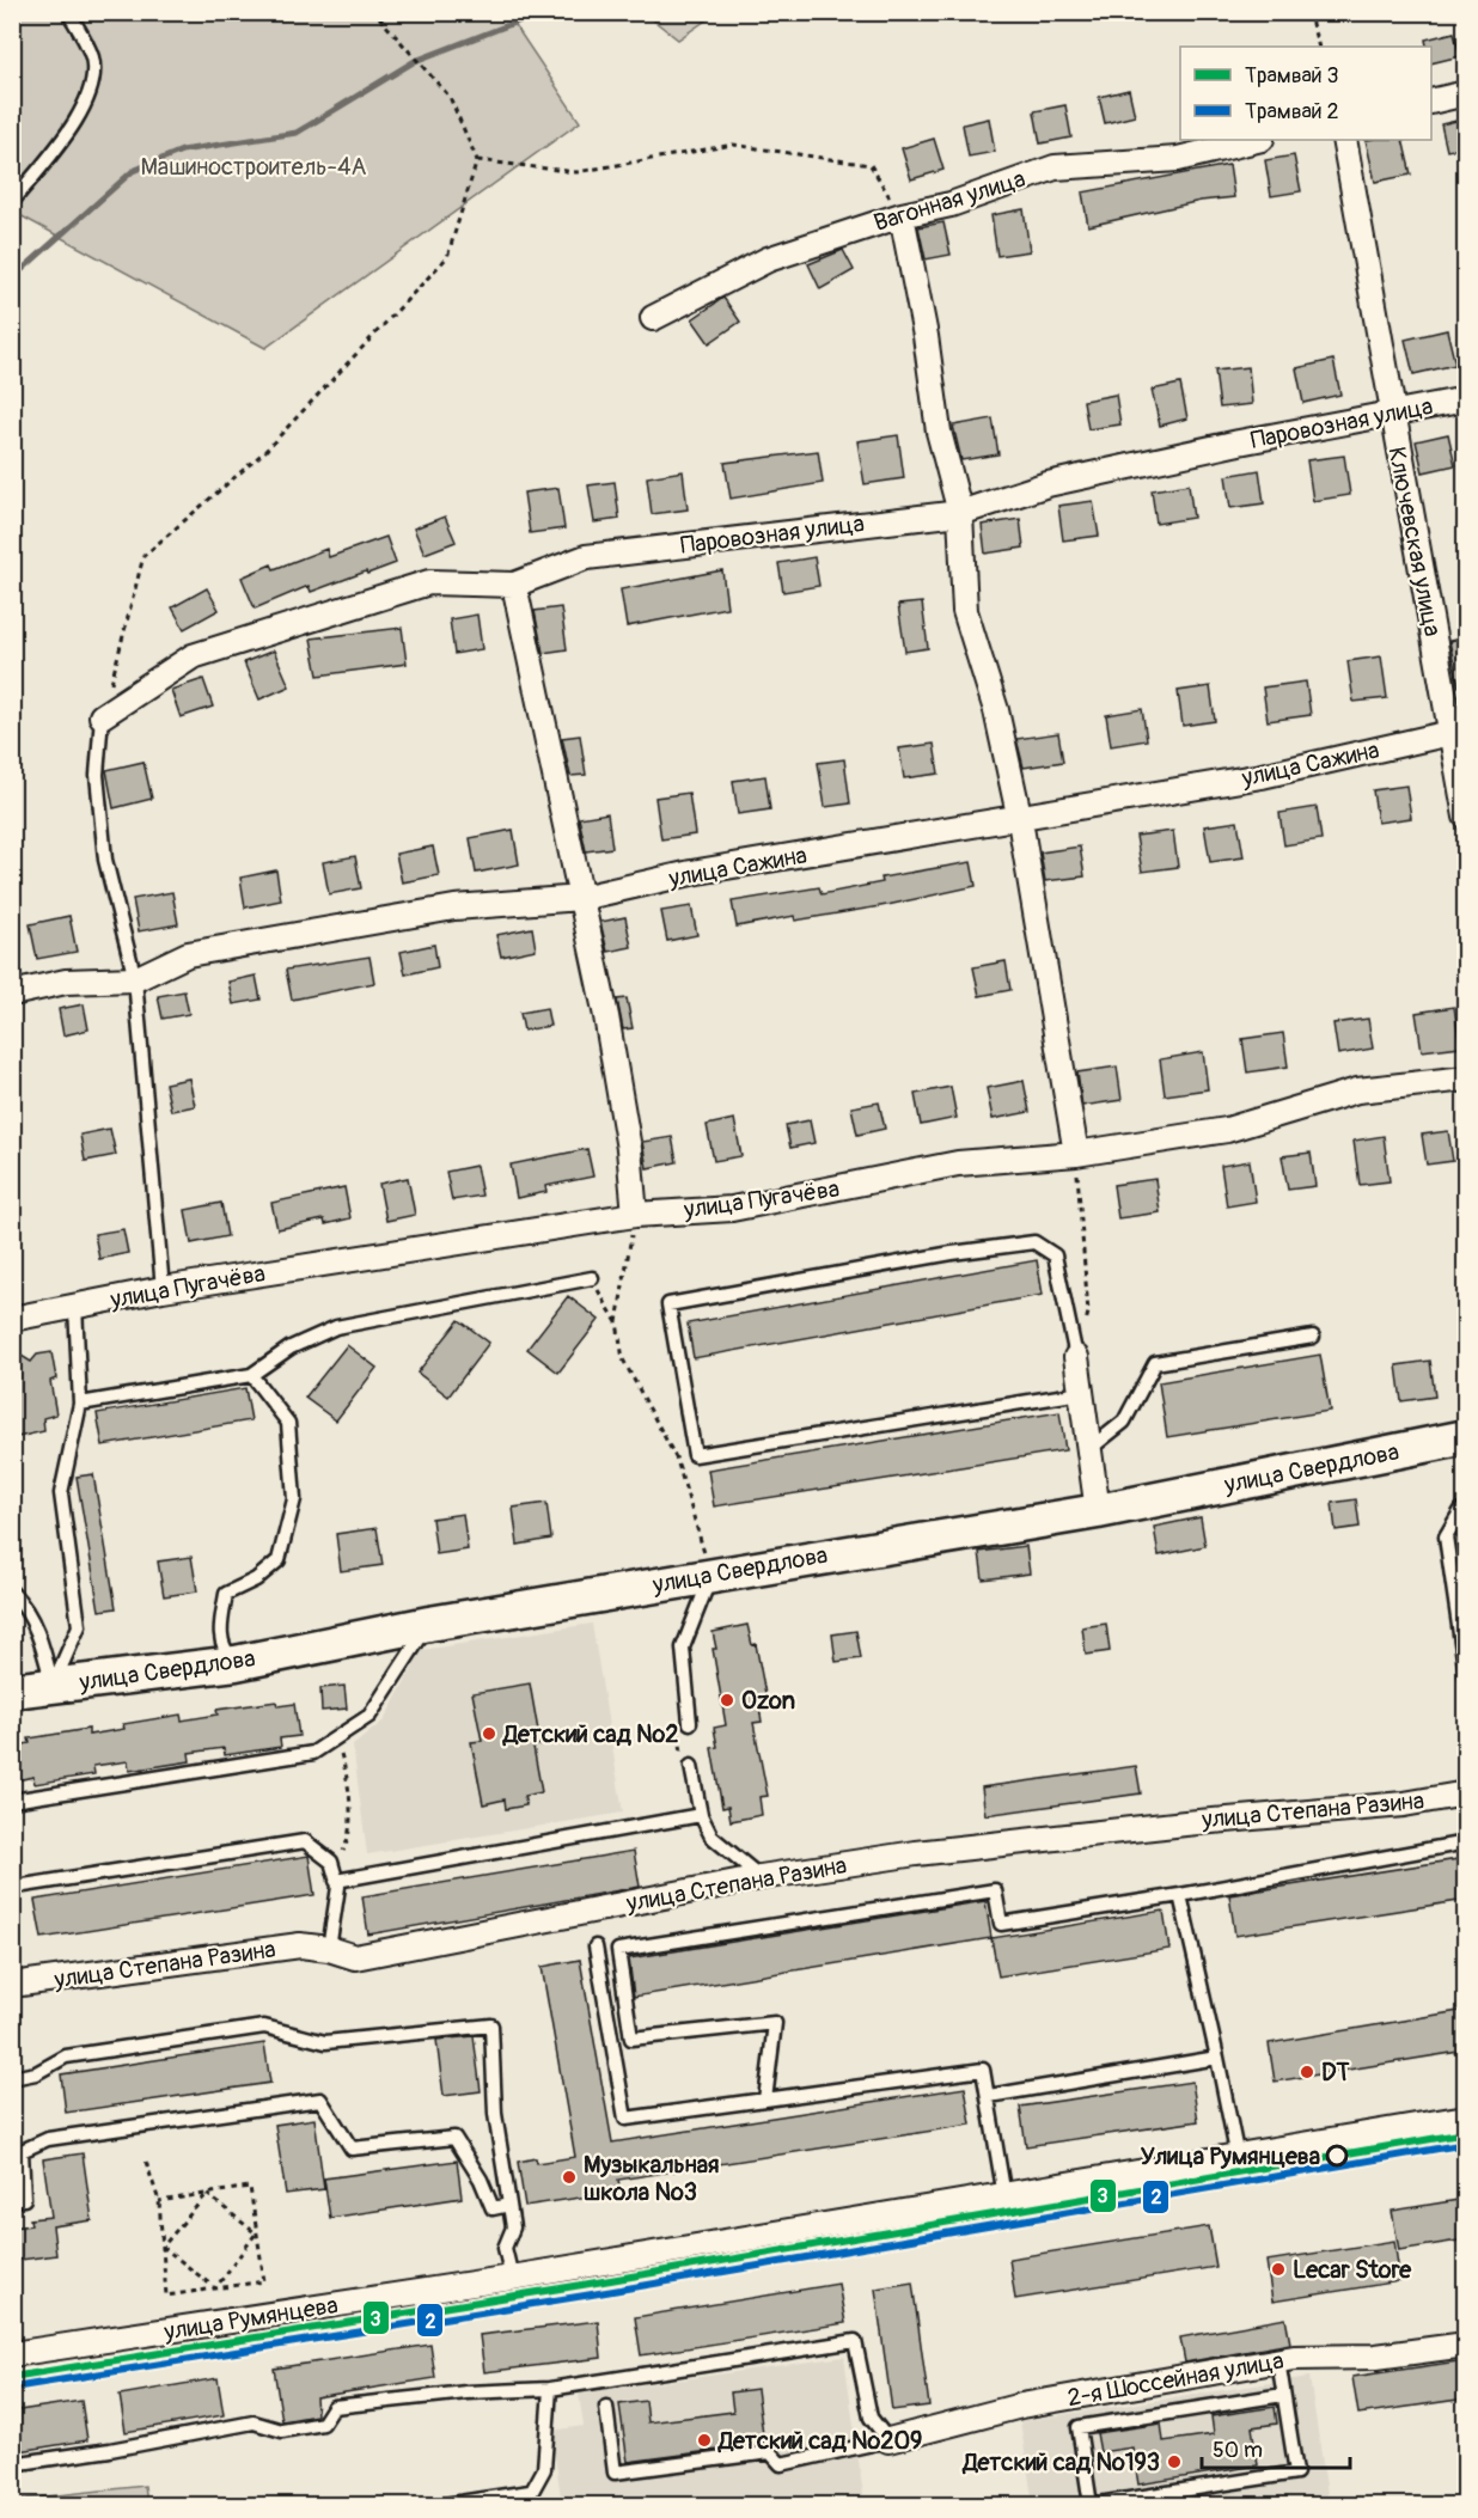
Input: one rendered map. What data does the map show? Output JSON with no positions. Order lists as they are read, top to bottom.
{
  "streets": {
    "street": [
      "Вагонная улица",
      "Паровозная улица",
      "Ключевская улица",
      "улица Сажина",
      "улица Пугачёва",
      "улица Свердлова",
      "улица Степана Разина",
      "улица Румянцева",
      "2-я Шоссейная улица"
    ]
  },
  "crossings": [
    ["Паровозная улица", "Ключевская улица"],
    ["Ключевская улица", "улица Сажина"]
  ],
  "parks": ["Машиностроитель-4А"],
  "places": [
    "Ozon",
    "Детский сад №2",
    "DT",
    "Улица Румянцева",
    "Музыкальная школа №3",
    "Lecar Store",
    "Детский сад №209",
    "Детский сад №193"
  ],
  "lines": ["tram line 3", "tram line 2"],
  "legend": ["Трамвай 3", "Трамвай 2"],
  "scale_bar": "50 m"
}
